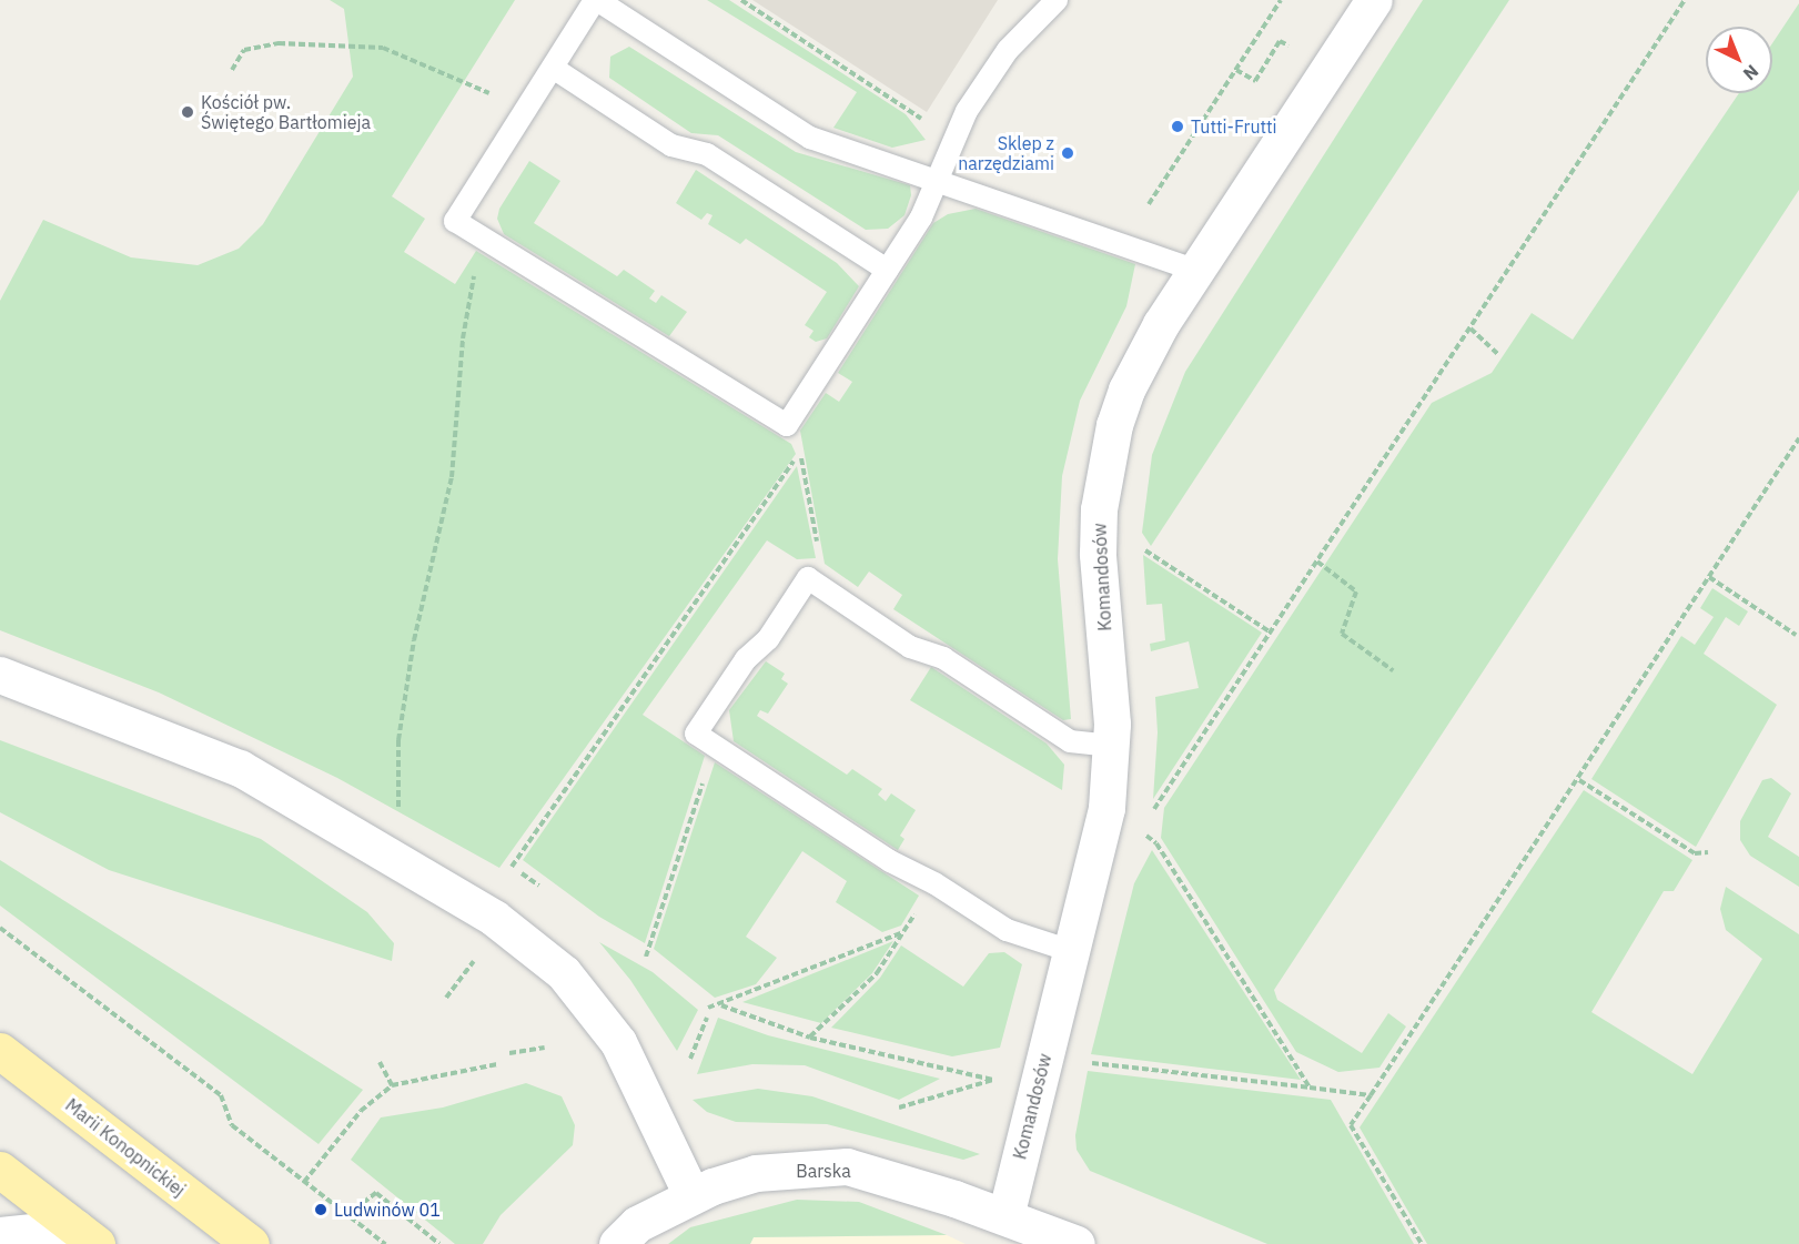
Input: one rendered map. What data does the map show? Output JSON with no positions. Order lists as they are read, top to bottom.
{
  "streets": {
    "main road": ["Marii Konopnickiej"],
    "street": ["Komandosów", "Barska"]
  },
  "crossings": [
    ["Komandosów", "Barska"]
  ],
  "places": [
    "Kościół pw. Świętego Bartłomieja",
    "Tutti-Frutti",
    "Sklep z narzędziami",
    "Ludwinów 01"
  ],
  "north": "bottom right"
}
